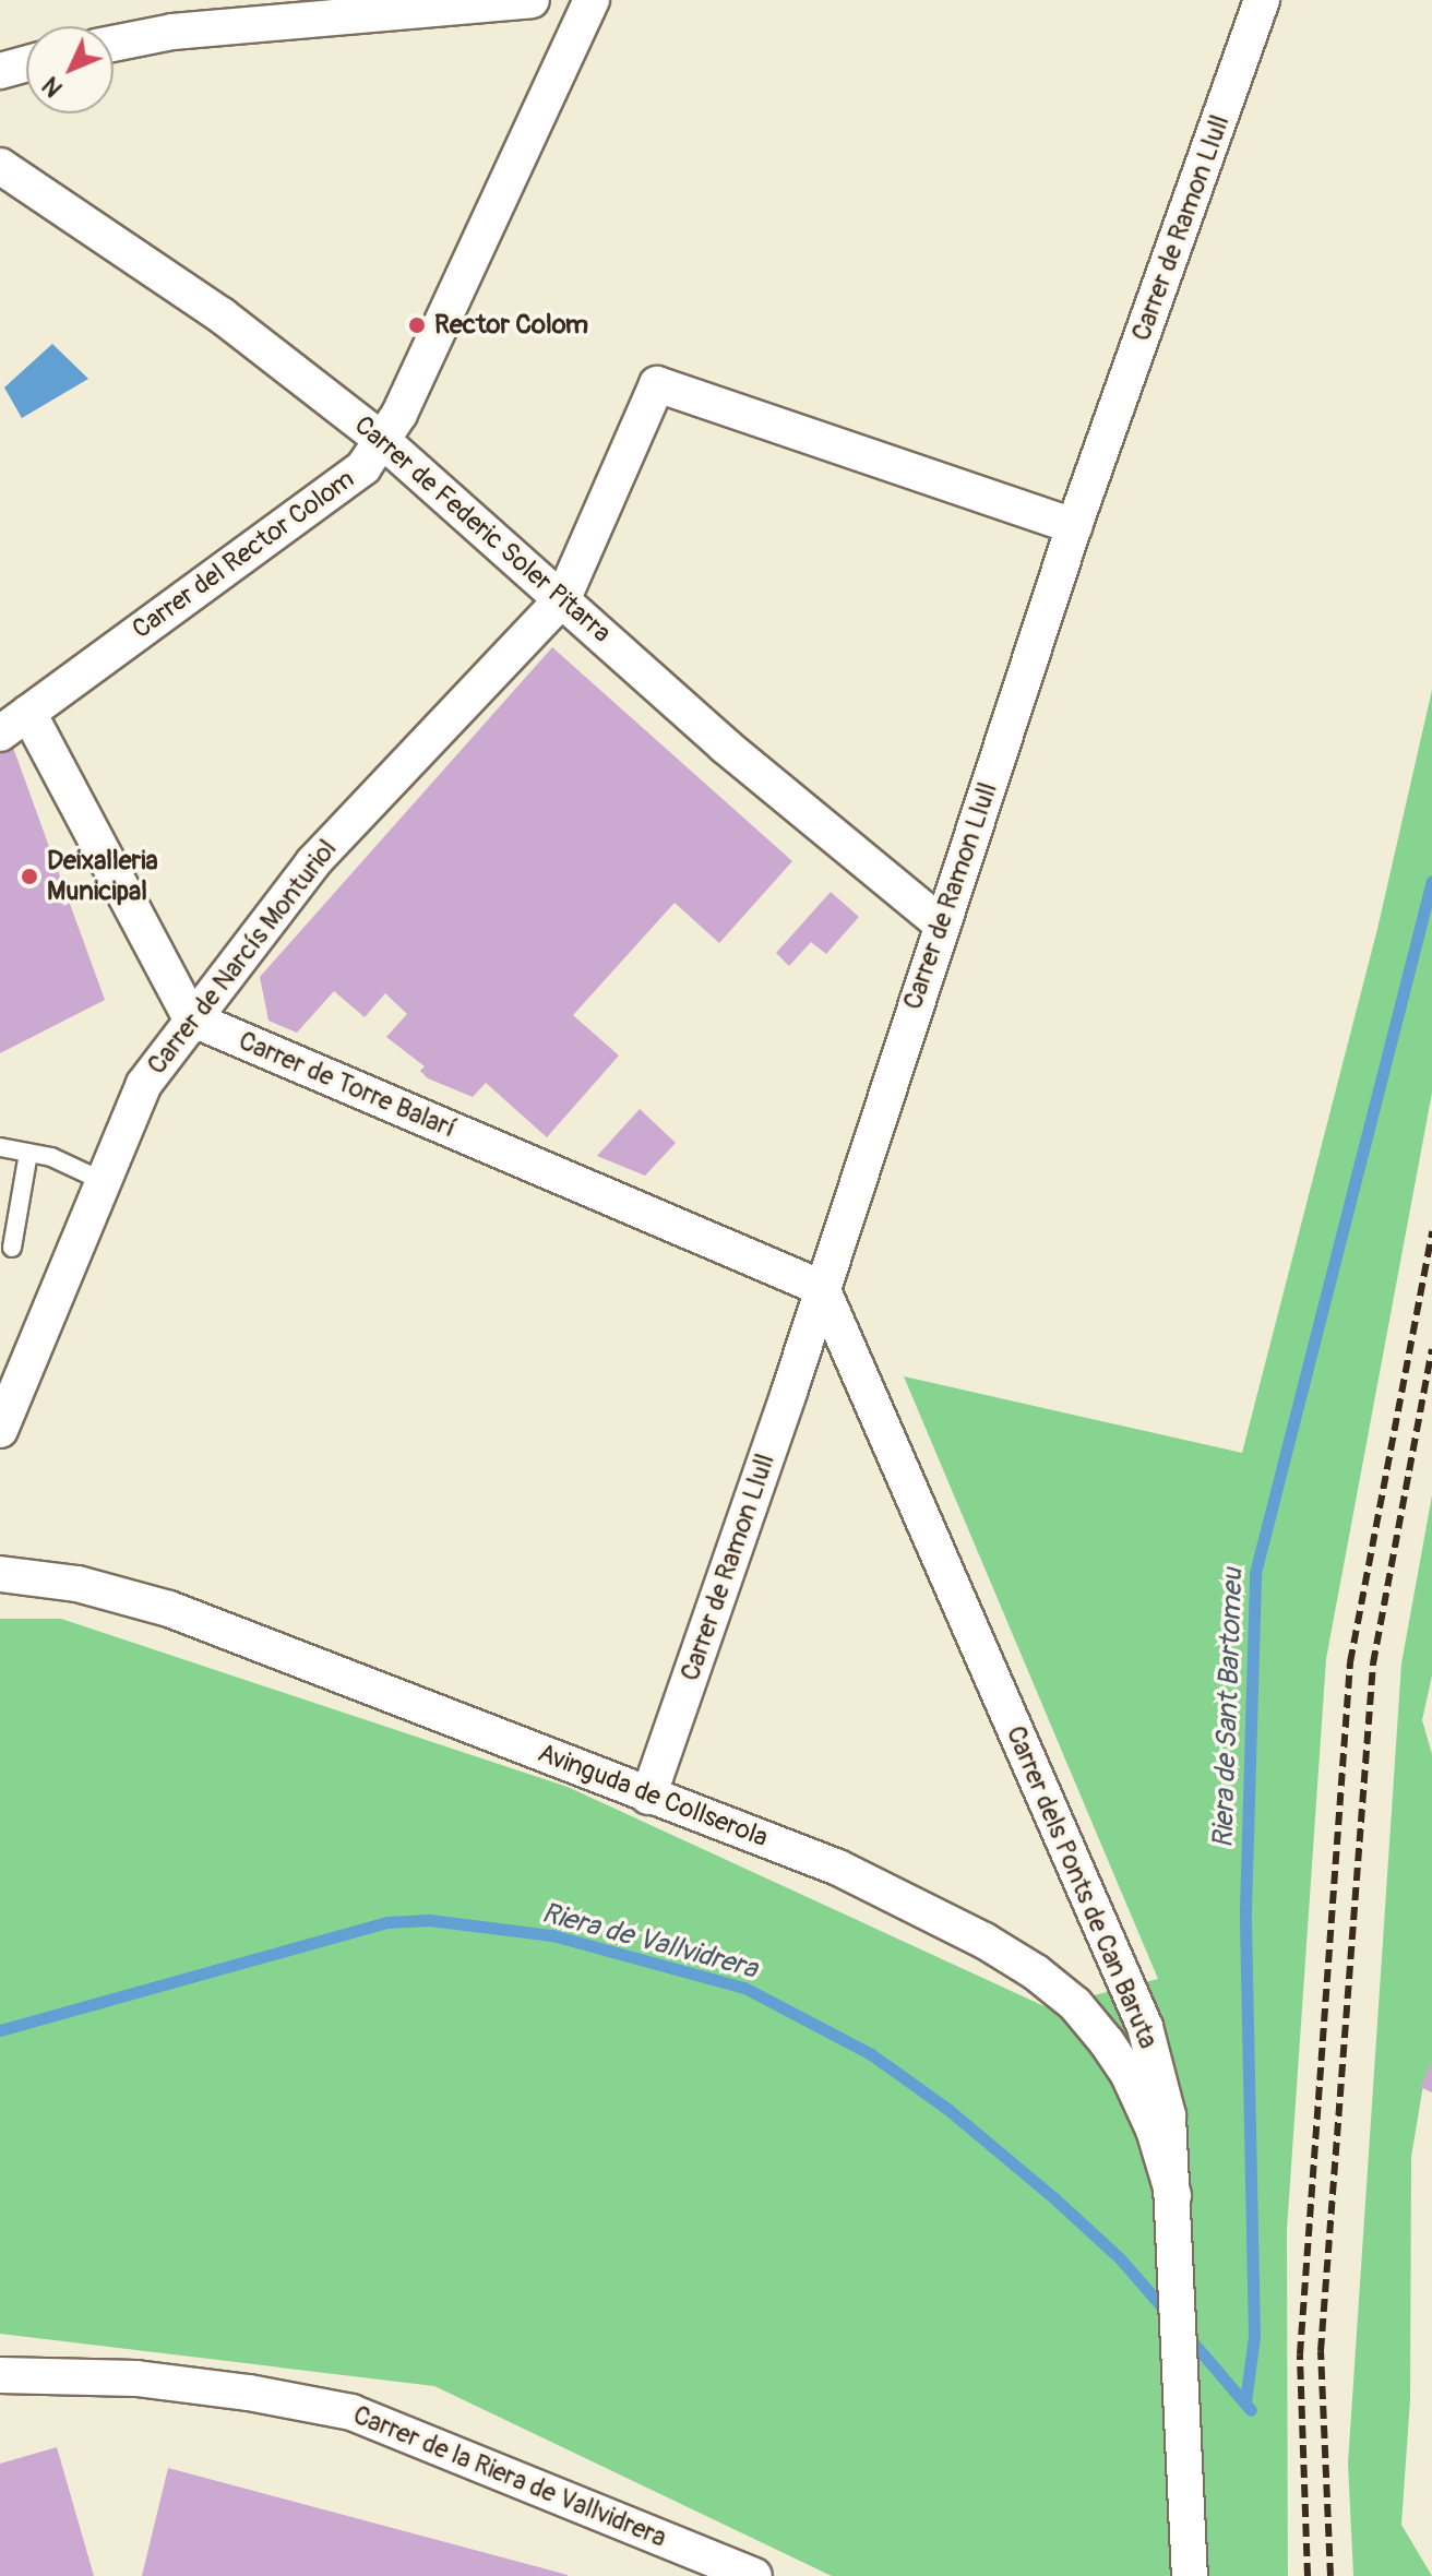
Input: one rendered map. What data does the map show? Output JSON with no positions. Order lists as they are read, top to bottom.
{
  "streets": {
    "street": [
      "Carrer de Ramon Llull",
      "Carrer de Federic Soler Pitarra",
      "Carrer del Rector Colom",
      "Carrer de Narcís Monturiol",
      "Carrer de Torre Balarí",
      "Avinguda de Collserola",
      "Carrer dels Ponts de Can Baruta",
      "Carrer de la Riera de Vallvidrera"
    ]
  },
  "crossings": [
    ["Carrer de Ramon Llull", "Carrer de Federic Soler Pitarra"],
    ["Carrer de Ramon Llull", "Carrer de Torre Balarí"],
    ["Carrer de Ramon Llull", "Avinguda de Collserola"],
    ["Carrer de Ramon Llull", "Carrer dels Ponts de Can Baruta"],
    ["Carrer de Federic Soler Pitarra", "Carrer del Rector Colom"],
    ["Carrer de Federic Soler Pitarra", "Carrer de Narcís Monturiol"],
    ["Carrer de Narcís Monturiol", "Carrer de Torre Balarí"],
    ["Carrer de Torre Balarí", "Carrer dels Ponts de Can Baruta"],
    ["Avinguda de Collserola", "Carrer dels Ponts de Can Baruta"]
  ],
  "water": ["Riera de Sant Bartomeu", "Riera de Vallvidrera"],
  "places": ["Rector Colom", "Deixalleria Municipal"],
  "north": "bottom left"
}
